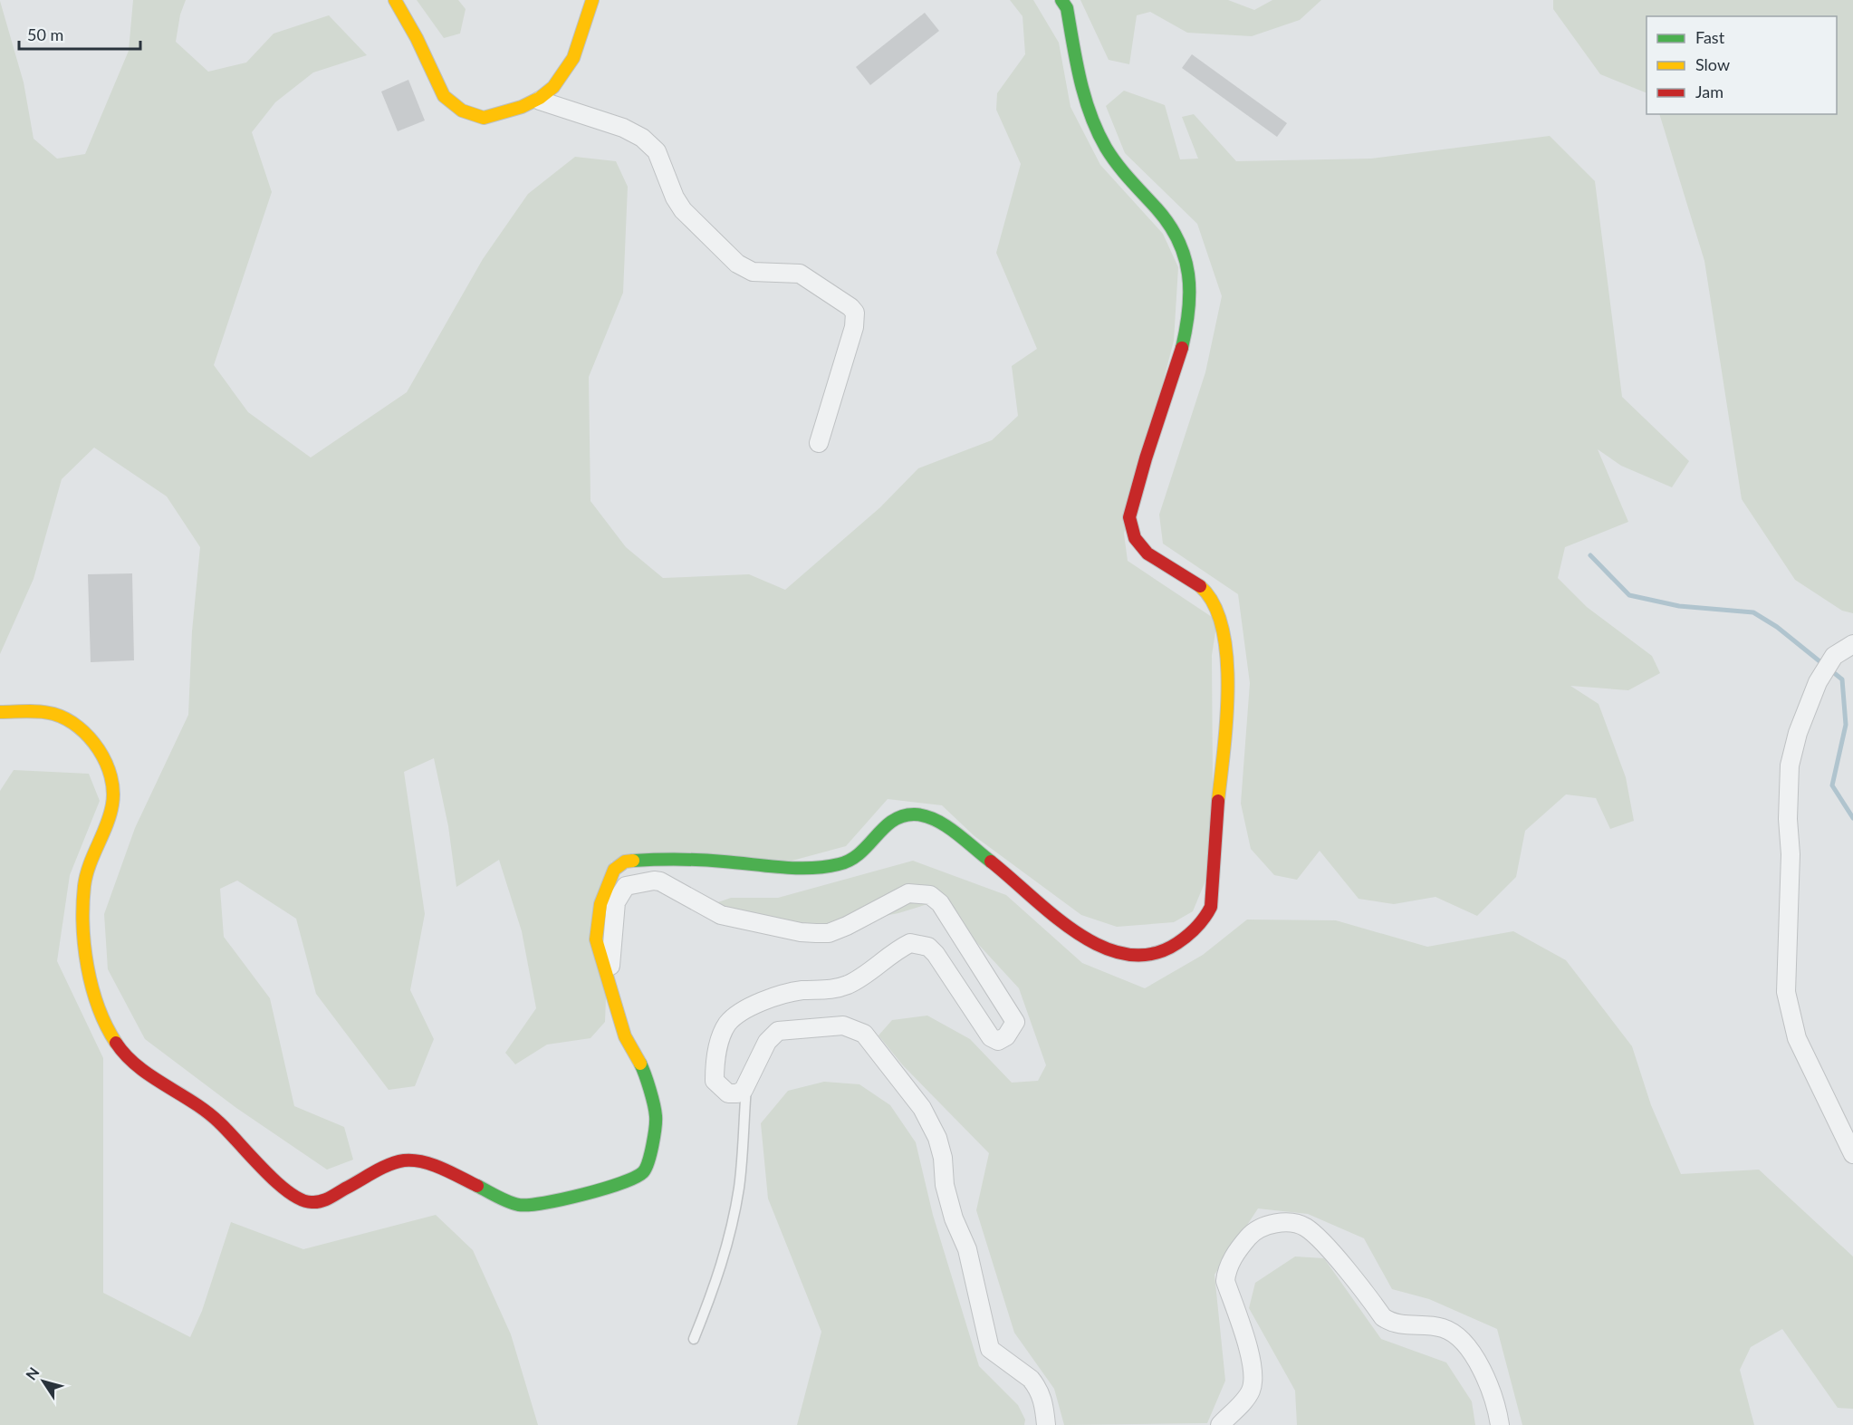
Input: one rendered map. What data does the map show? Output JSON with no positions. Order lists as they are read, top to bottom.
{
  "legend": ["Fast", "Slow", "Jam"],
  "scale_bar": "50 m",
  "north": "top left"
}
